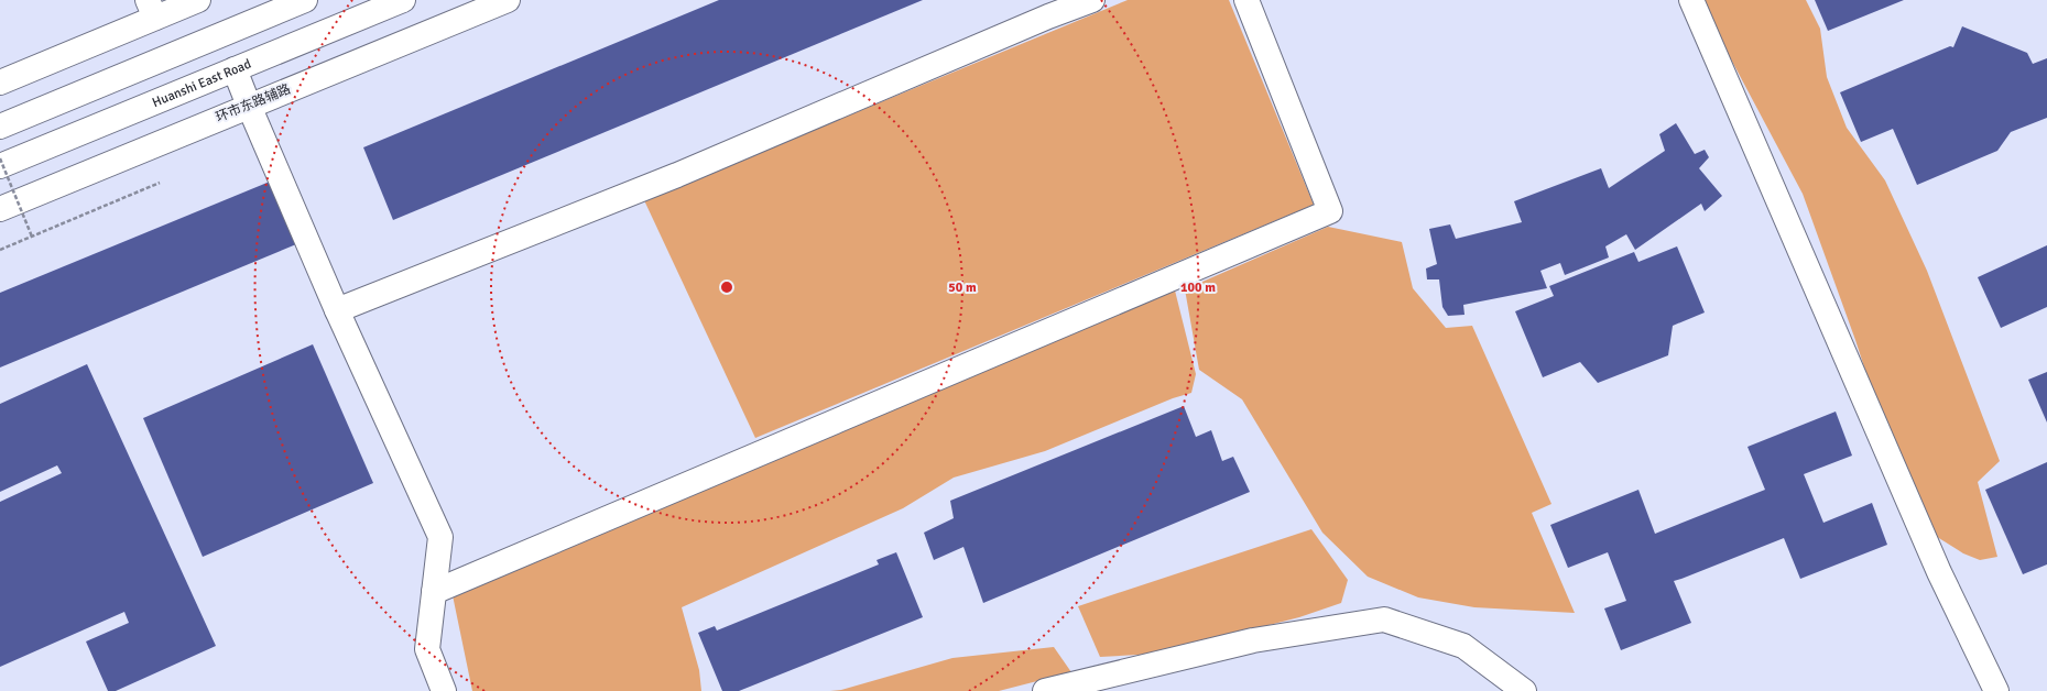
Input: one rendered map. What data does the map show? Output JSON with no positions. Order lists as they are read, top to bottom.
{
  "streets": {
    "main road": ["Huanshi East Road", "环市东路辅路"]
  },
  "rings": ["50 m", "100 m"]
}
